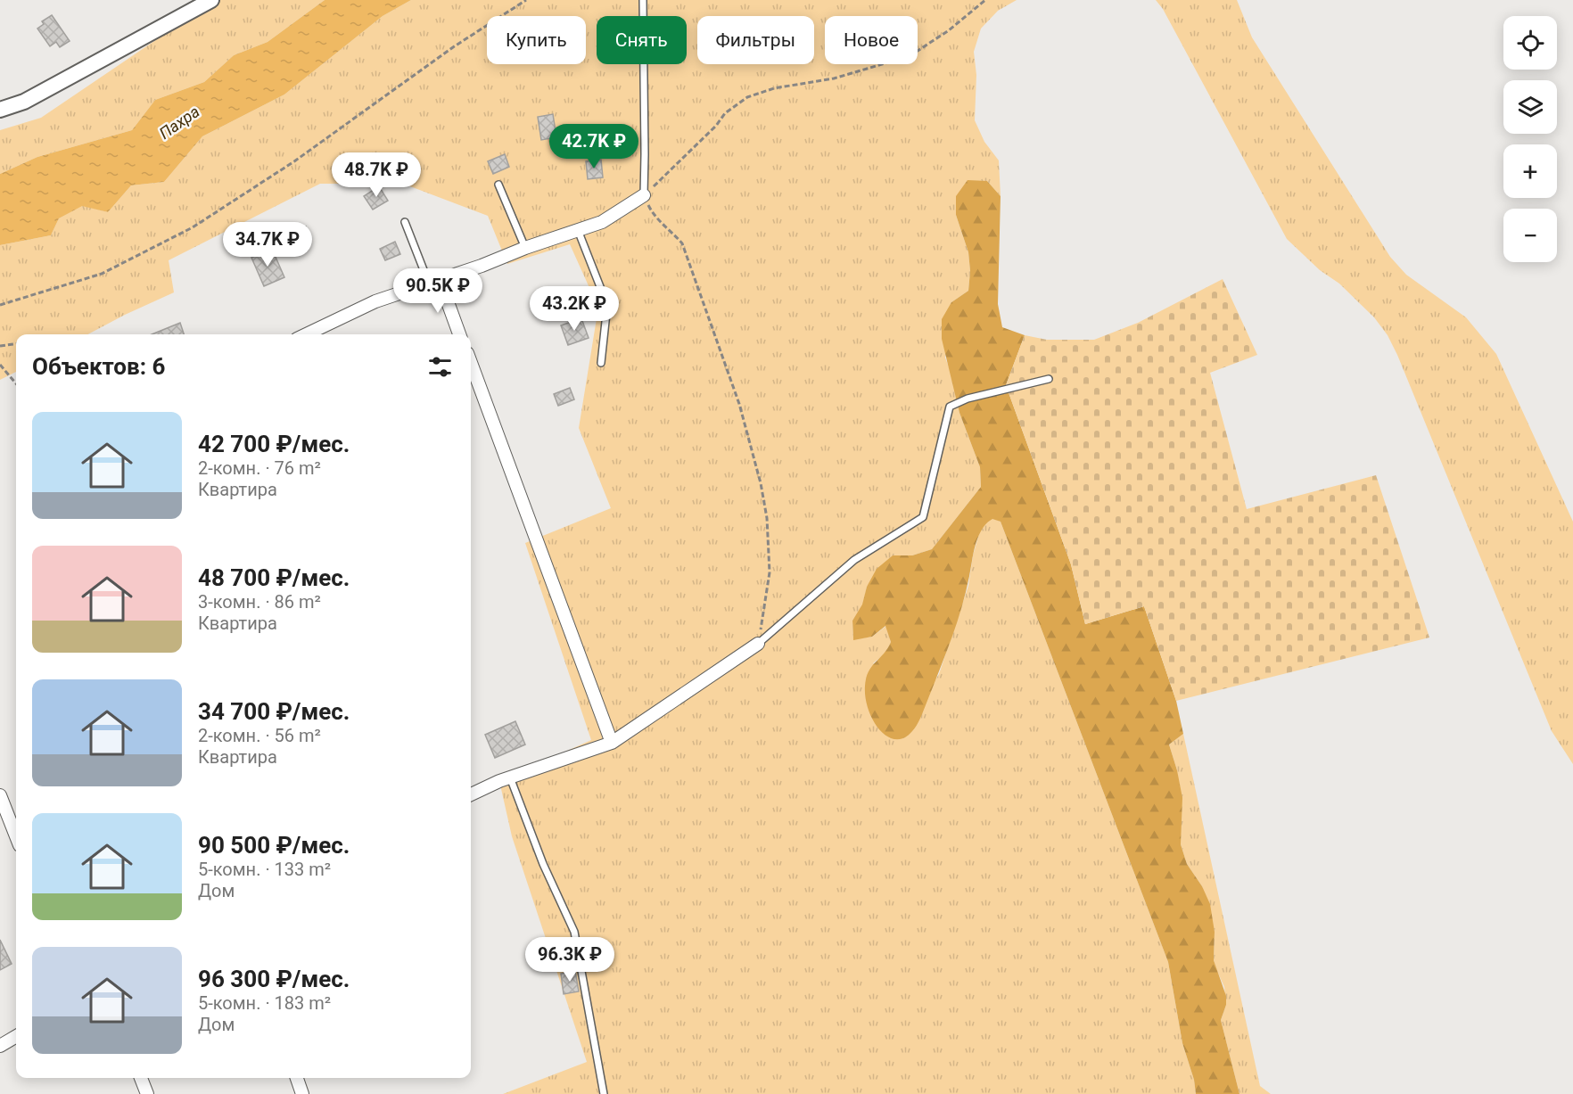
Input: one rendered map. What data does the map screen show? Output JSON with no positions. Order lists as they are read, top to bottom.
{
  "water": ["Пахра"],
  "page": {
    "map_buttons": ["+", "−"],
    "chip": [
      "Купить",
      "Снять",
      "Фильтры",
      "Новое"
    ],
    "price": [
      "42.7K ₽",
      "48.7K ₽",
      "34.7K ₽",
      "90.5K ₽",
      "43.2K ₽",
      "96.3K ₽"
    ],
    "heading": "Объектов: 6",
    "list": [
      {
        "name": "42 700 ₽/мес.",
        "note": "2-комн. · 76 m² · Квартира"
      },
      {
        "name": "48 700 ₽/мес.",
        "note": "3-комн. · 86 m² · Квартира"
      },
      {
        "name": "34 700 ₽/мес.",
        "note": "2-комн. · 56 m² · Квартира"
      },
      {
        "name": "90 500 ₽/мес.",
        "note": "5-комн. · 133 m² · Дом"
      },
      {
        "name": "96 300 ₽/мес.",
        "note": "5-комн. · 183 m² · Дом"
      }
    ]
  }
}
